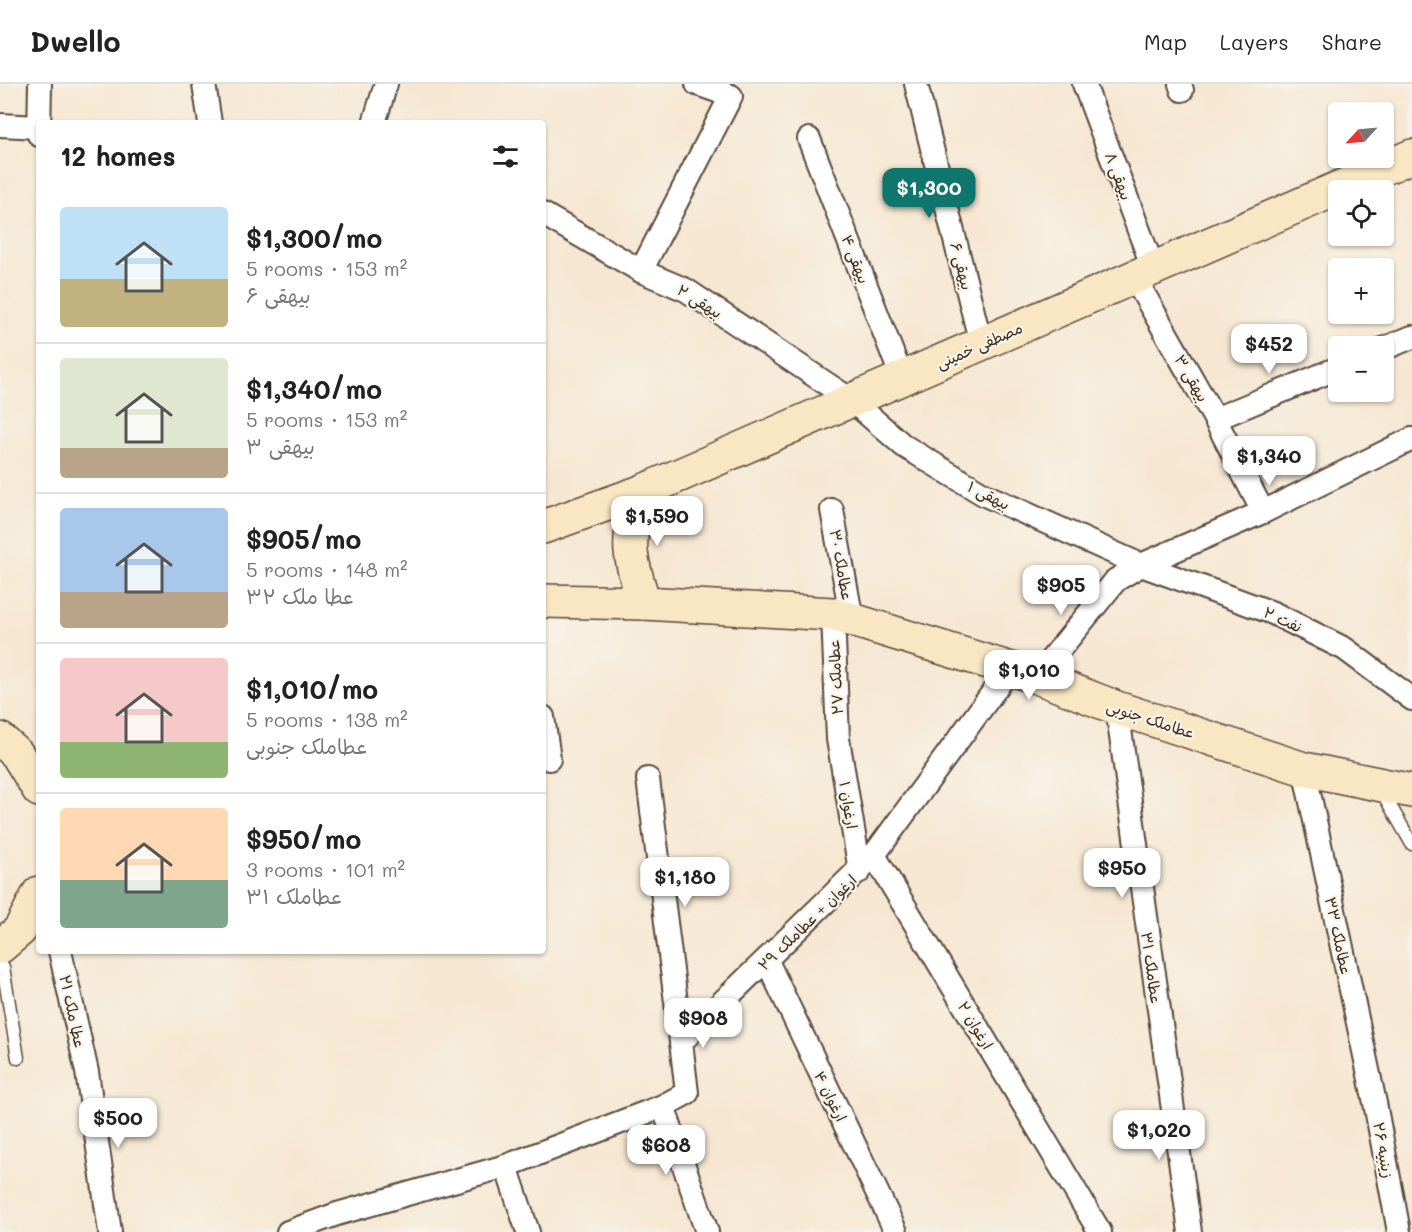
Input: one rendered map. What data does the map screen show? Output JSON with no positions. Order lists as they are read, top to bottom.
{
  "streets": {
    "main road": ["مصطفی خمینی", "عطاملک جنوبی"],
    "street": [
      "بیهقی ۸",
      "بیهقی ۴",
      "بیهقی ۶",
      "بیهقی ۲",
      "بیهقی ۳",
      "بیهقی ۱",
      "عطاملک ۳۰",
      "نفت ۲",
      "عطاملک ۲۷",
      "ارغوان ۱",
      "ارغوان + عطاملک ۲۹",
      "عطاملک ۳۳",
      "عطاملک ۳۱",
      "عطا ملک ۲۱",
      "ارغوان ۲",
      "ارغوان ۴",
      "زینبیه ۲۶"
    ]
  },
  "crossings": [
    ["بیهقی ۸", "مصطفی خمینی"],
    ["بیهقی ۸", "بیهقی ۳"],
    ["بیهقی ۴", "مصطفی خمینی"],
    ["بیهقی ۶", "مصطفی خمینی"],
    ["بیهقی ۲", "مصطفی خمینی"],
    ["بیهقی ۲", "بیهقی ۱"],
    ["مصطفی خمینی", "بیهقی ۳"],
    ["مصطفی خمینی", "بیهقی ۱"],
    ["بیهقی ۳", "ارغوان + عطاملک ۲۹"],
    ["بیهقی ۱", "نفت ۲"],
    ["بیهقی ۱", "ارغوان + عطاملک ۲۹"],
    ["عطاملک ۳۰", "عطاملک ۲۷"],
    ["عطاملک ۳۰", "عطاملک جنوبی"],
    ["نفت ۲", "ارغوان + عطاملک ۲۹"],
    ["عطاملک ۲۷", "عطاملک جنوبی"],
    ["عطاملک ۲۷", "ارغوان ۱"],
    ["عطاملک جنوبی", "ارغوان + عطاملک ۲۹"],
    ["عطاملک جنوبی", "عطاملک ۳۳"],
    ["عطاملک جنوبی", "عطاملک ۳۱"],
    ["ارغوان ۱", "ارغوان + عطاملک ۲۹"],
    ["ارغوان ۱", "ارغوان ۲"],
    ["ارغوان + عطاملک ۲۹", "ارغوان ۲"],
    ["ارغوان + عطاملک ۲۹", "ارغوان ۴"],
    ["عطاملک ۳۳", "زینبیه ۲۶"]
  ],
  "north": "bottom left",
  "page": {
    "header": "Dwello",
    "nav": ["Map", "Layers", "Share"],
    "map_buttons": ["+", "−"],
    "heading": "12 homes",
    "price": [
      "$1,300",
      "$452",
      "$1,340",
      "$1,590",
      "$905",
      "$1,010",
      "$950",
      "$1,180",
      "$908",
      "$500",
      "$1,020",
      "$608"
    ],
    "list": [
      {
        "name": "$1,300/mo",
        "note": "5 rooms · 153 m² · بیهقی ۶"
      },
      {
        "name": "$1,340/mo",
        "note": "5 rooms · 153 m² · بیهقی ۳"
      },
      {
        "name": "$905/mo",
        "note": "5 rooms · 148 m² · عطا ملک ۳۲"
      },
      {
        "name": "$1,010/mo",
        "note": "5 rooms · 138 m² · عطاملک جنوبی"
      },
      {
        "name": "$950/mo",
        "note": "3 rooms · 101 m² · عطاملک ۳۱"
      }
    ]
  }
}
